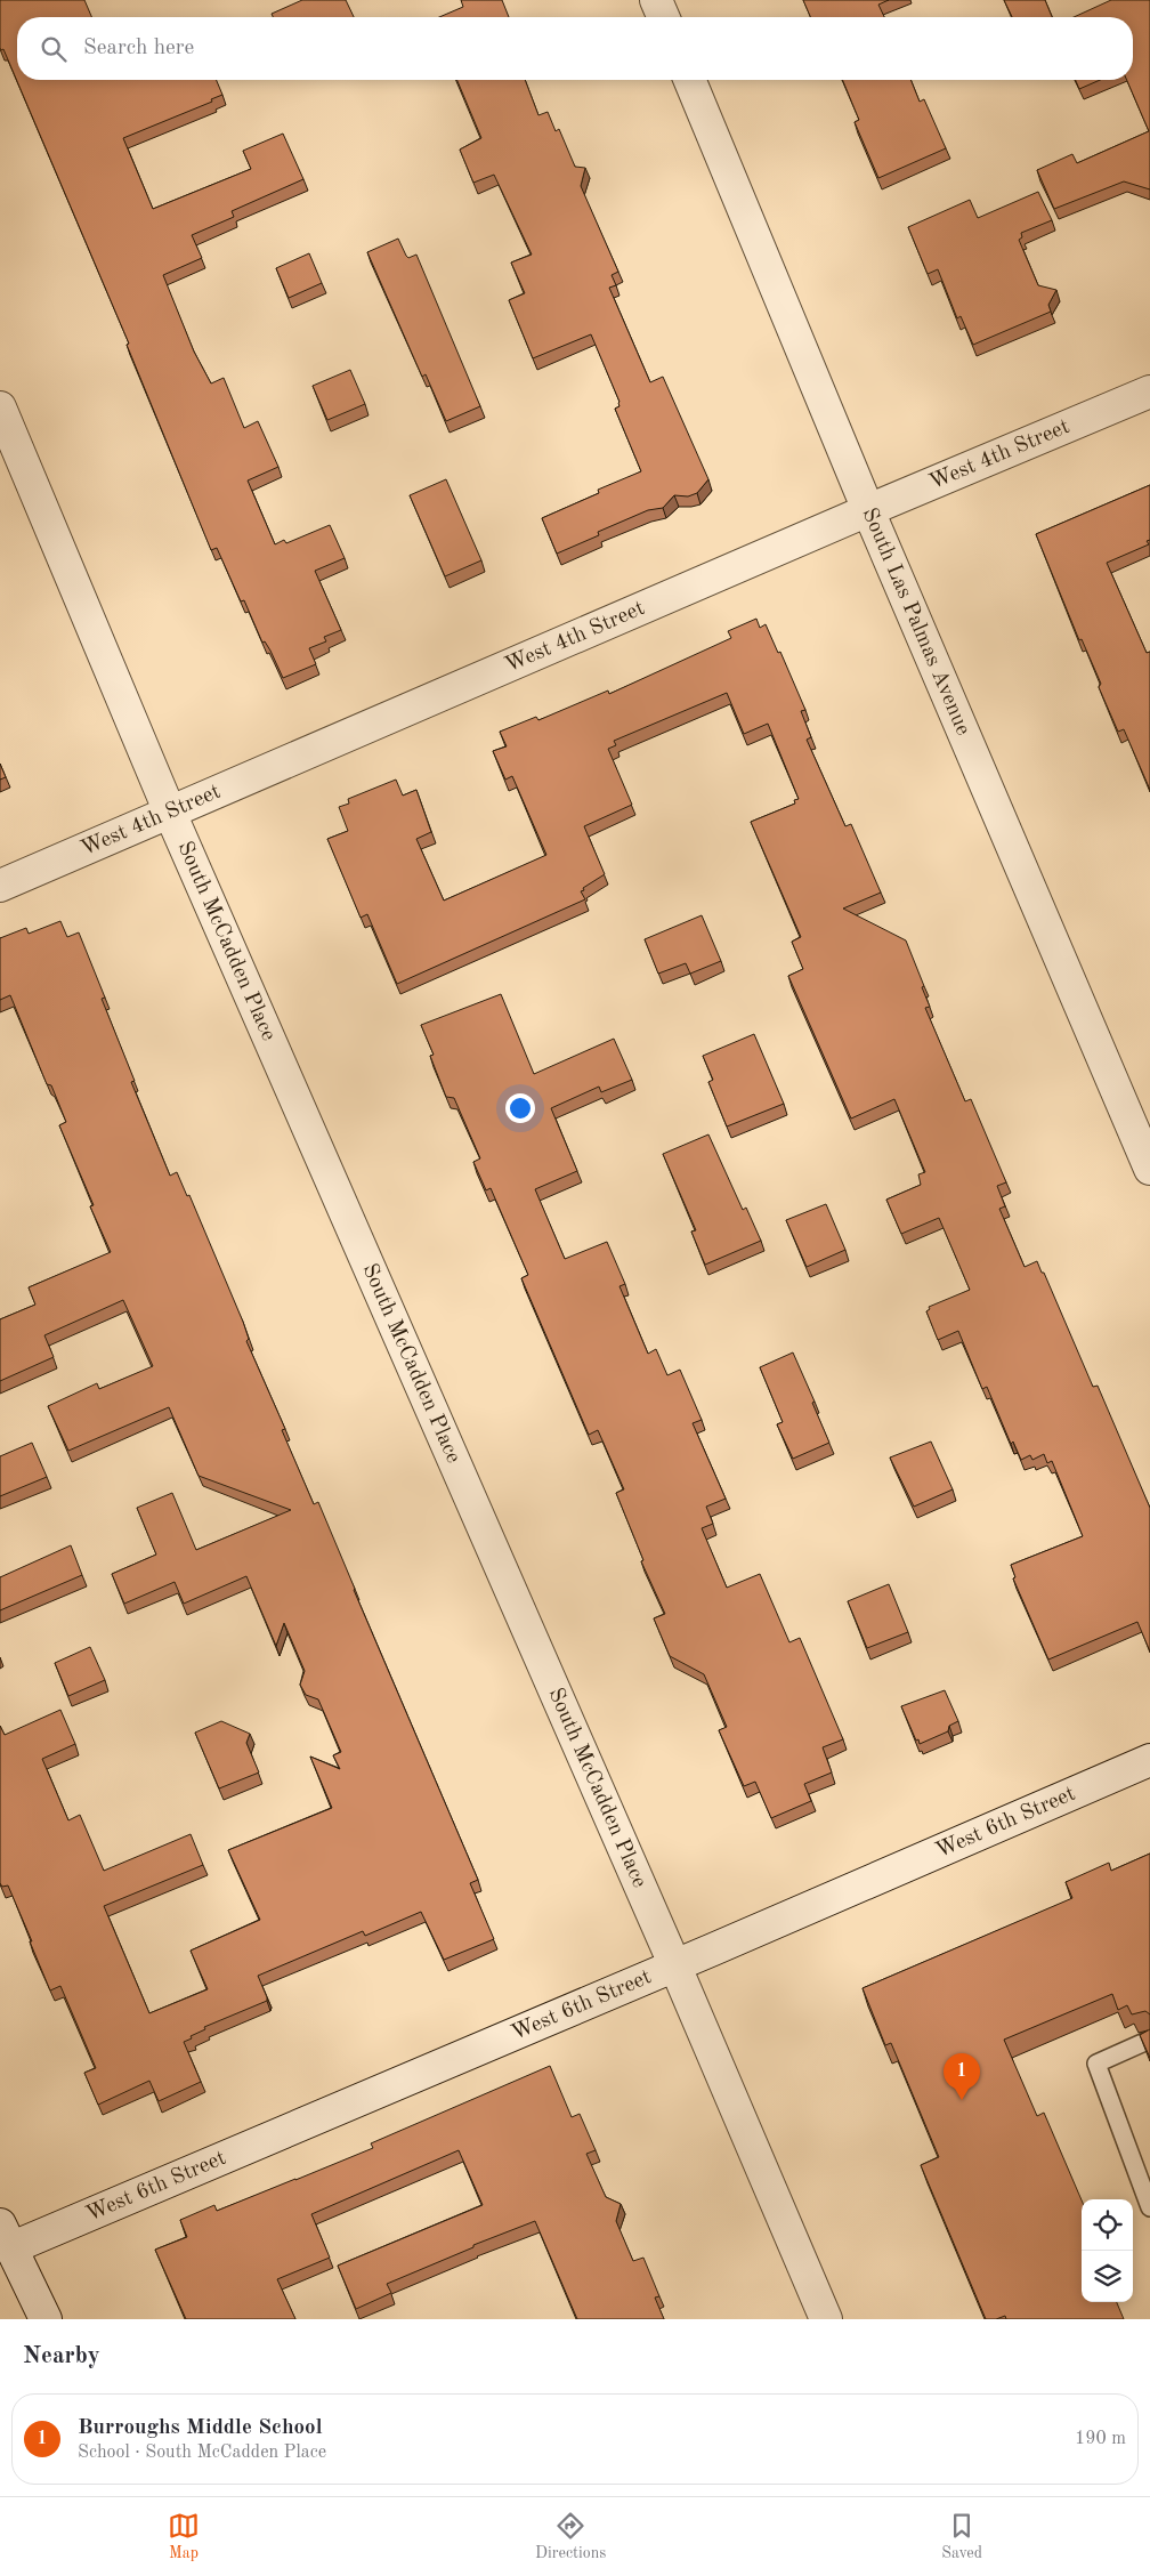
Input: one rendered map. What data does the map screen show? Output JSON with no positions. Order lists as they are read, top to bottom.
{
  "streets": {
    "street": [
      "West 4th Street",
      "South Las Palmas Avenue",
      "South McCadden Place",
      "West 6th Street"
    ]
  },
  "crossings": [
    ["West 4th Street", "South Las Palmas Avenue"],
    ["West 4th Street", "South McCadden Place"],
    ["South McCadden Place", "West 6th Street"]
  ],
  "page": {
    "search": "Search here",
    "pins": "1",
    "heading": "Nearby",
    "list": [
      {
        "mark": "1",
        "name": "Burroughs Middle School",
        "note": "School · South McCadden Place",
        "value": "190 m"
      }
    ],
    "nav": ["Map", "Directions", "Saved"]
  }
}
